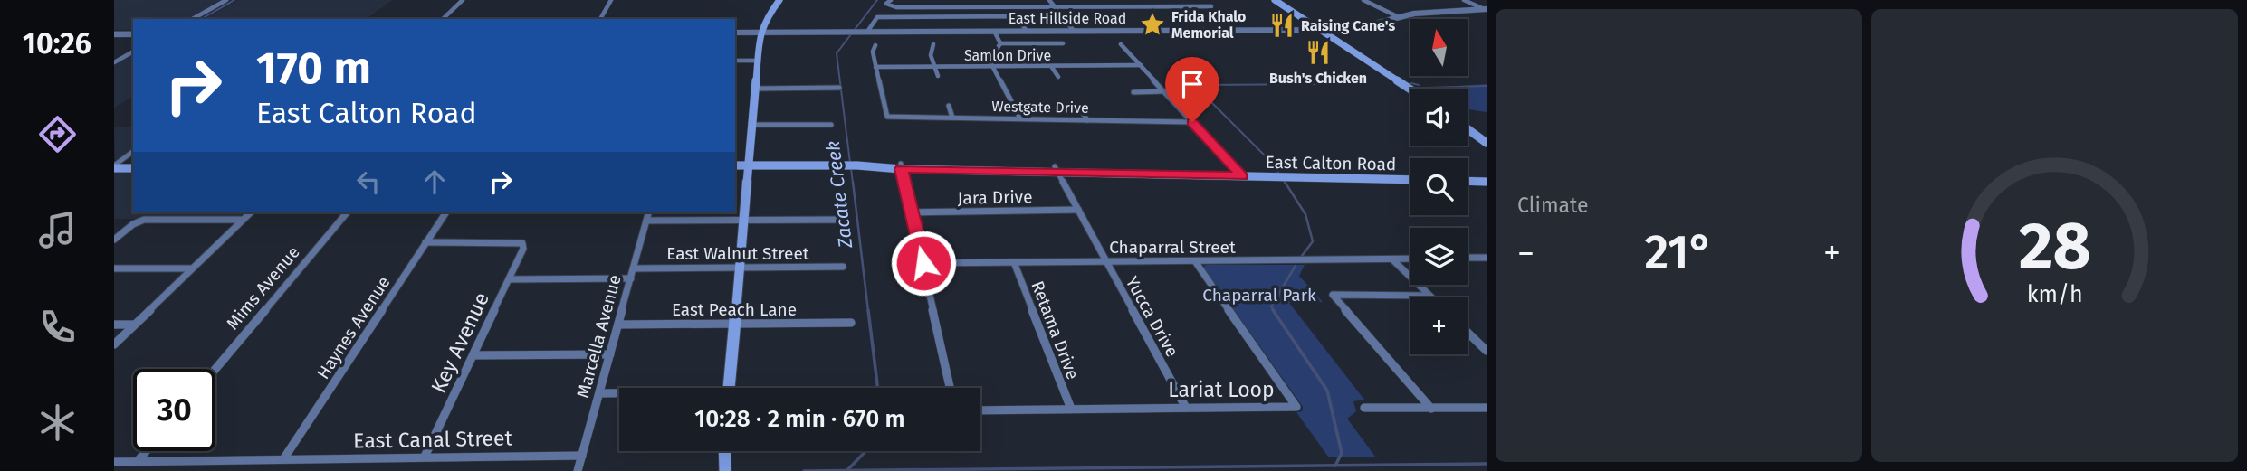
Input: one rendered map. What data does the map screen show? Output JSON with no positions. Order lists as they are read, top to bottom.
{
  "streets": {
    "main road": ["East Calton Road"],
    "street": [
      "East Hillside Road",
      "Samlon Drive",
      "Westgate Drive",
      "Jara Drive",
      "Chaparral Street",
      "East Walnut Street",
      "Mims Avenue",
      "East Peach Lane",
      "Yucca Drive",
      "Haynes Avenue",
      "Retama Drive",
      "Marcella Avenue",
      "Key Avenue",
      "Lariat Loop",
      "East Canal Street"
    ]
  },
  "crossings": [
    ["Samlon Drive", "Westgate Drive"],
    ["East Calton Road", "Yucca Drive"],
    ["Jara Drive", "Yucca Drive"],
    ["Chaparral Street", "Yucca Drive"],
    ["Chaparral Street", "Retama Drive"],
    ["Chaparral Street", "Lariat Loop"],
    ["East Walnut Street", "Marcella Avenue"],
    ["East Peach Lane", "Marcella Avenue"],
    ["Yucca Drive", "Lariat Loop"],
    ["Haynes Avenue", "Key Avenue"],
    ["Haynes Avenue", "East Canal Street"],
    ["Retama Drive", "Lariat Loop"],
    ["Marcella Avenue", "East Canal Street"],
    ["Key Avenue", "East Canal Street"]
  ],
  "water": ["Zacate Creek"],
  "parks": ["Chaparral Park"],
  "places": {
    "place": ["Frida Khalo Memorial"],
    "restaurant": ["Raising Cane's", "Bush's Chicken"]
  },
  "north": "top",
  "page": {
    "tabs": "10:26",
    "tile": "Climate",
    "map_buttons": "+",
    "turn": ["170 m", "East Calton Road"],
    "heat": ["−", "21°", "+"],
    "limit": "30",
    "trip": "10:28 · 2 min · 670 m",
    "gauge": ["28", "km/h"]
  }
}
